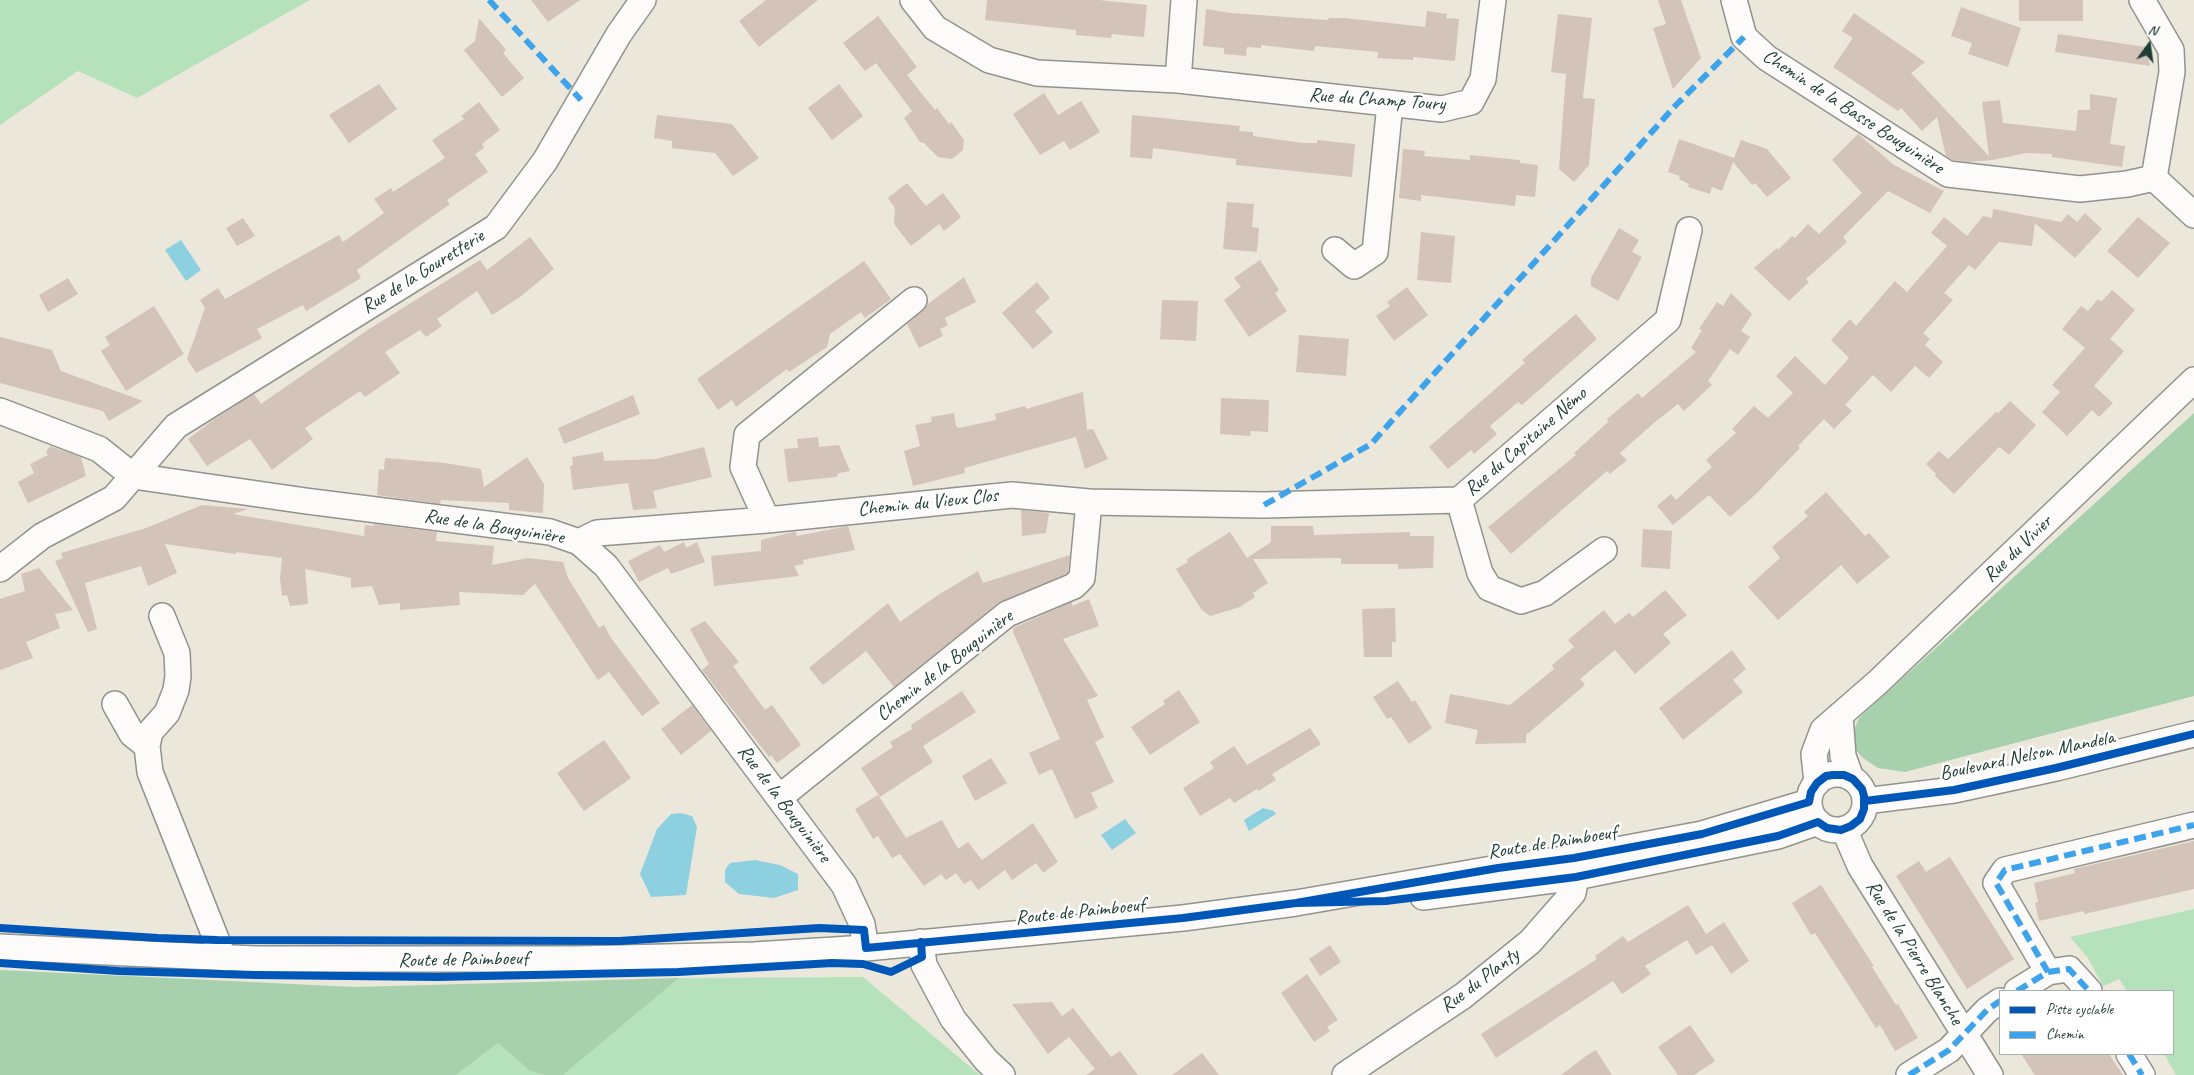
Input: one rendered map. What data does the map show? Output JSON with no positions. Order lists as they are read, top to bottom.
{
  "streets": {
    "street": [
      "Rue du Champ Toury",
      "Chemin de la Basse Bouguinière",
      "Rue de la Gouretterie",
      "Rue du Capitaine Némo",
      "Chemin du Vieux Clos",
      "Rue de la Bouguinière",
      "Rue du Vivier",
      "Chemin de la Bouguinière",
      "Boulevard Nelson Mandela",
      "Route de Paimboeuf",
      "Rue de la Pierre Blanche",
      "Rue du Planty"
    ]
  },
  "crossings": [
    ["Rue de la Gouretterie", "Rue de la Bouguinière"],
    ["Rue du Capitaine Némo", "Chemin du Vieux Clos"],
    ["Rue du Capitaine Némo", "Chemin de la Bouguinière"],
    ["Chemin du Vieux Clos", "Rue de la Bouguinière"],
    ["Chemin du Vieux Clos", "Chemin de la Bouguinière"],
    ["Rue de la Bouguinière", "Chemin de la Bouguinière"],
    ["Rue de la Bouguinière", "Route de Paimboeuf"],
    ["Rue du Vivier", "Boulevard Nelson Mandela"],
    ["Rue du Vivier", "Route de Paimboeuf"],
    ["Rue du Vivier", "Rue de la Pierre Blanche"],
    ["Boulevard Nelson Mandela", "Route de Paimboeuf"],
    ["Boulevard Nelson Mandela", "Rue de la Pierre Blanche"],
    ["Route de Paimboeuf", "Rue de la Pierre Blanche"],
    ["Route de Paimboeuf", "Rue du Planty"]
  ],
  "legend": ["Piste cyclable", "Chemin"],
  "north": "top"
}
